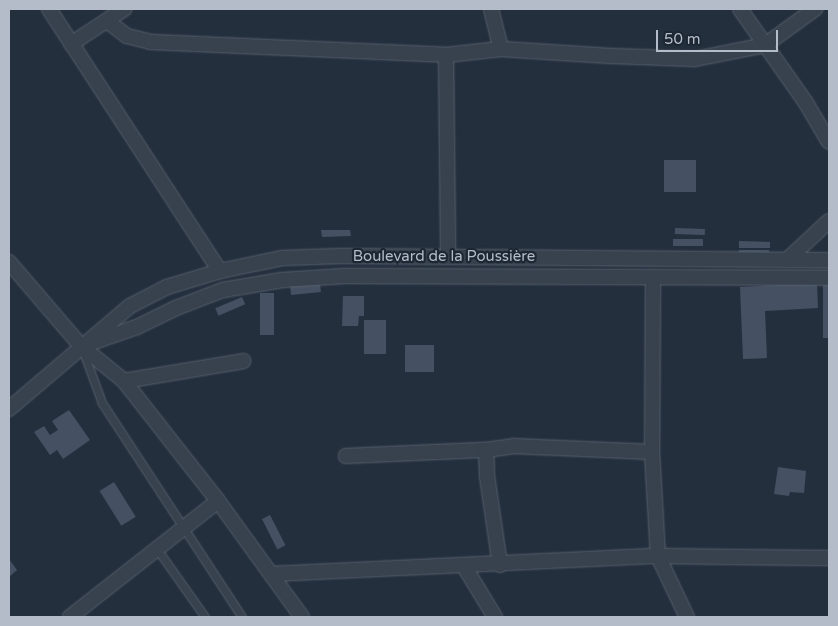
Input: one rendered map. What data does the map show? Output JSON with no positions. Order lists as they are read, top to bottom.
{
  "streets": {
    "street": ["Boulevard de la Poussière"]
  },
  "scale_bar": "50 m"
}
